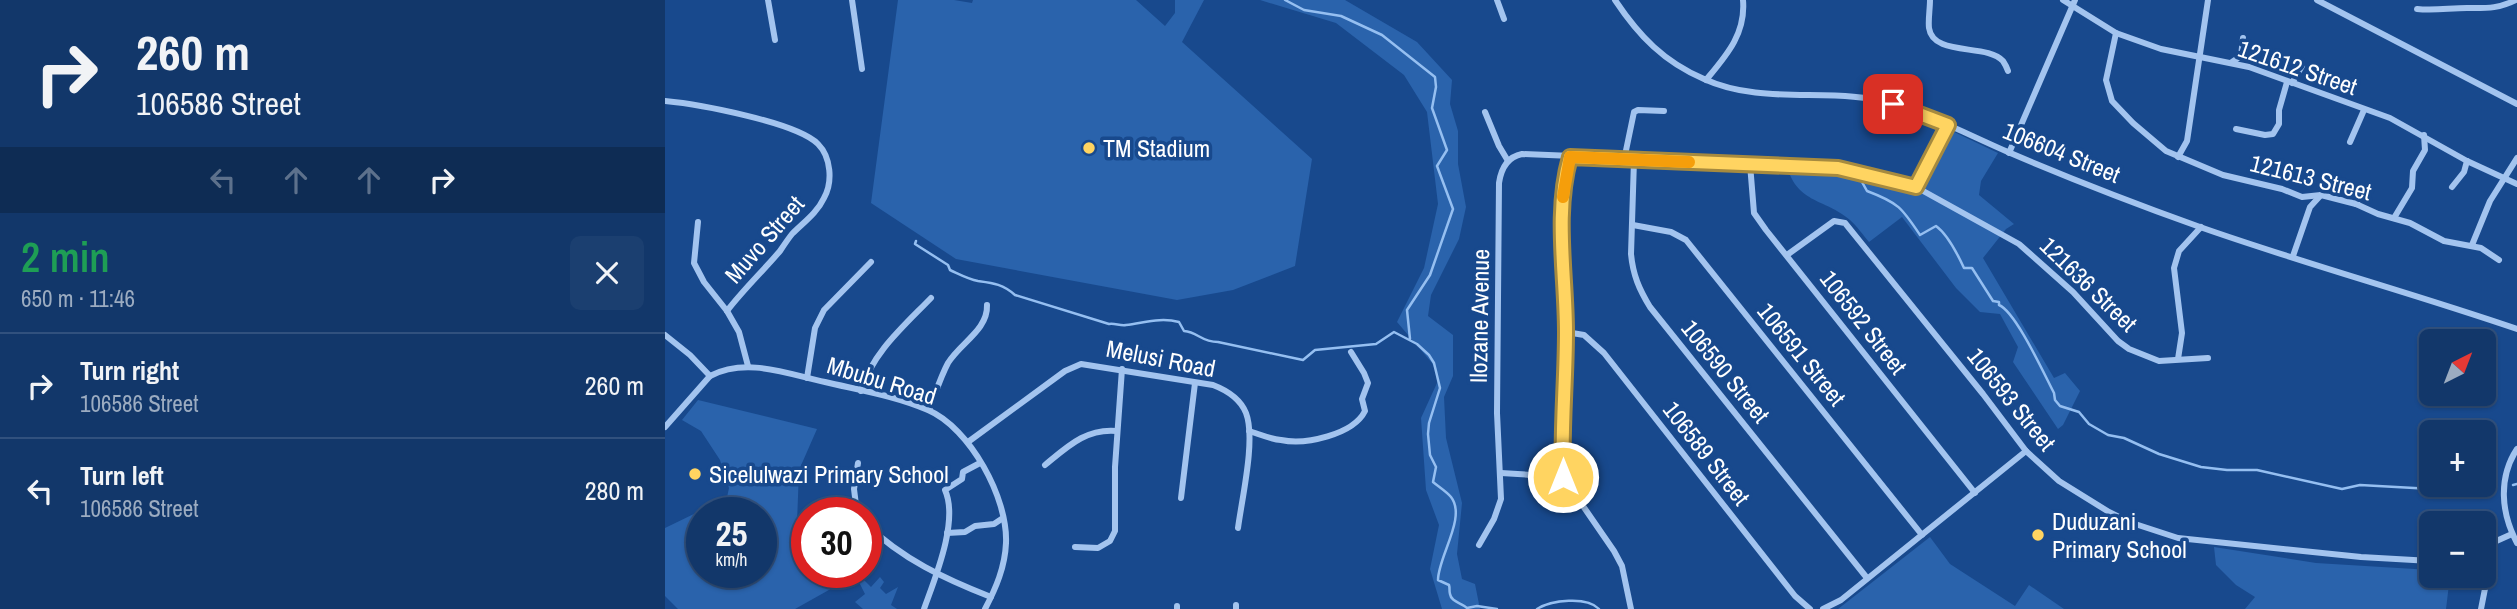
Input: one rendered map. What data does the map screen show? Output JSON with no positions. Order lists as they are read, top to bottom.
{
  "streets": {
    "street": [
      "121612 Street",
      "106604 Street",
      "121613 Street",
      "Muvo Street",
      "121636 Street",
      "Ilozane Avenue",
      "106592 Street",
      "106591 Street",
      "Melusi Road",
      "106590 Street",
      "Mbubu Road",
      "106593 Street",
      "106589 Street"
    ]
  },
  "crossings": [
    ["121612 Street", "121613 Street"],
    ["Muvo Street", "Mbubu Road"],
    ["121636 Street", "106592 Street"],
    ["121636 Street", "106590 Street"],
    ["106592 Street", "106593 Street"],
    ["106591 Street", "106590 Street"],
    ["Melusi Road", "Mbubu Road"]
  ],
  "places": ["TM Stadium", "Sicelulwazi Primary School", "Duduzani Primary School"],
  "north": "top right",
  "page": {
    "turn": ["260 m", "106586 Street"],
    "heading": ["2 min", "650 m · 11:46"],
    "map_buttons": ["+", "−"],
    "list": [
      {
        "name": "Turn right",
        "note": "106586 Street",
        "value": "260 m"
      },
      {
        "name": "Turn left",
        "note": "106586 Street",
        "value": "280 m"
      }
    ],
    "speed": "25 km/h",
    "limit": "30"
  }
}
